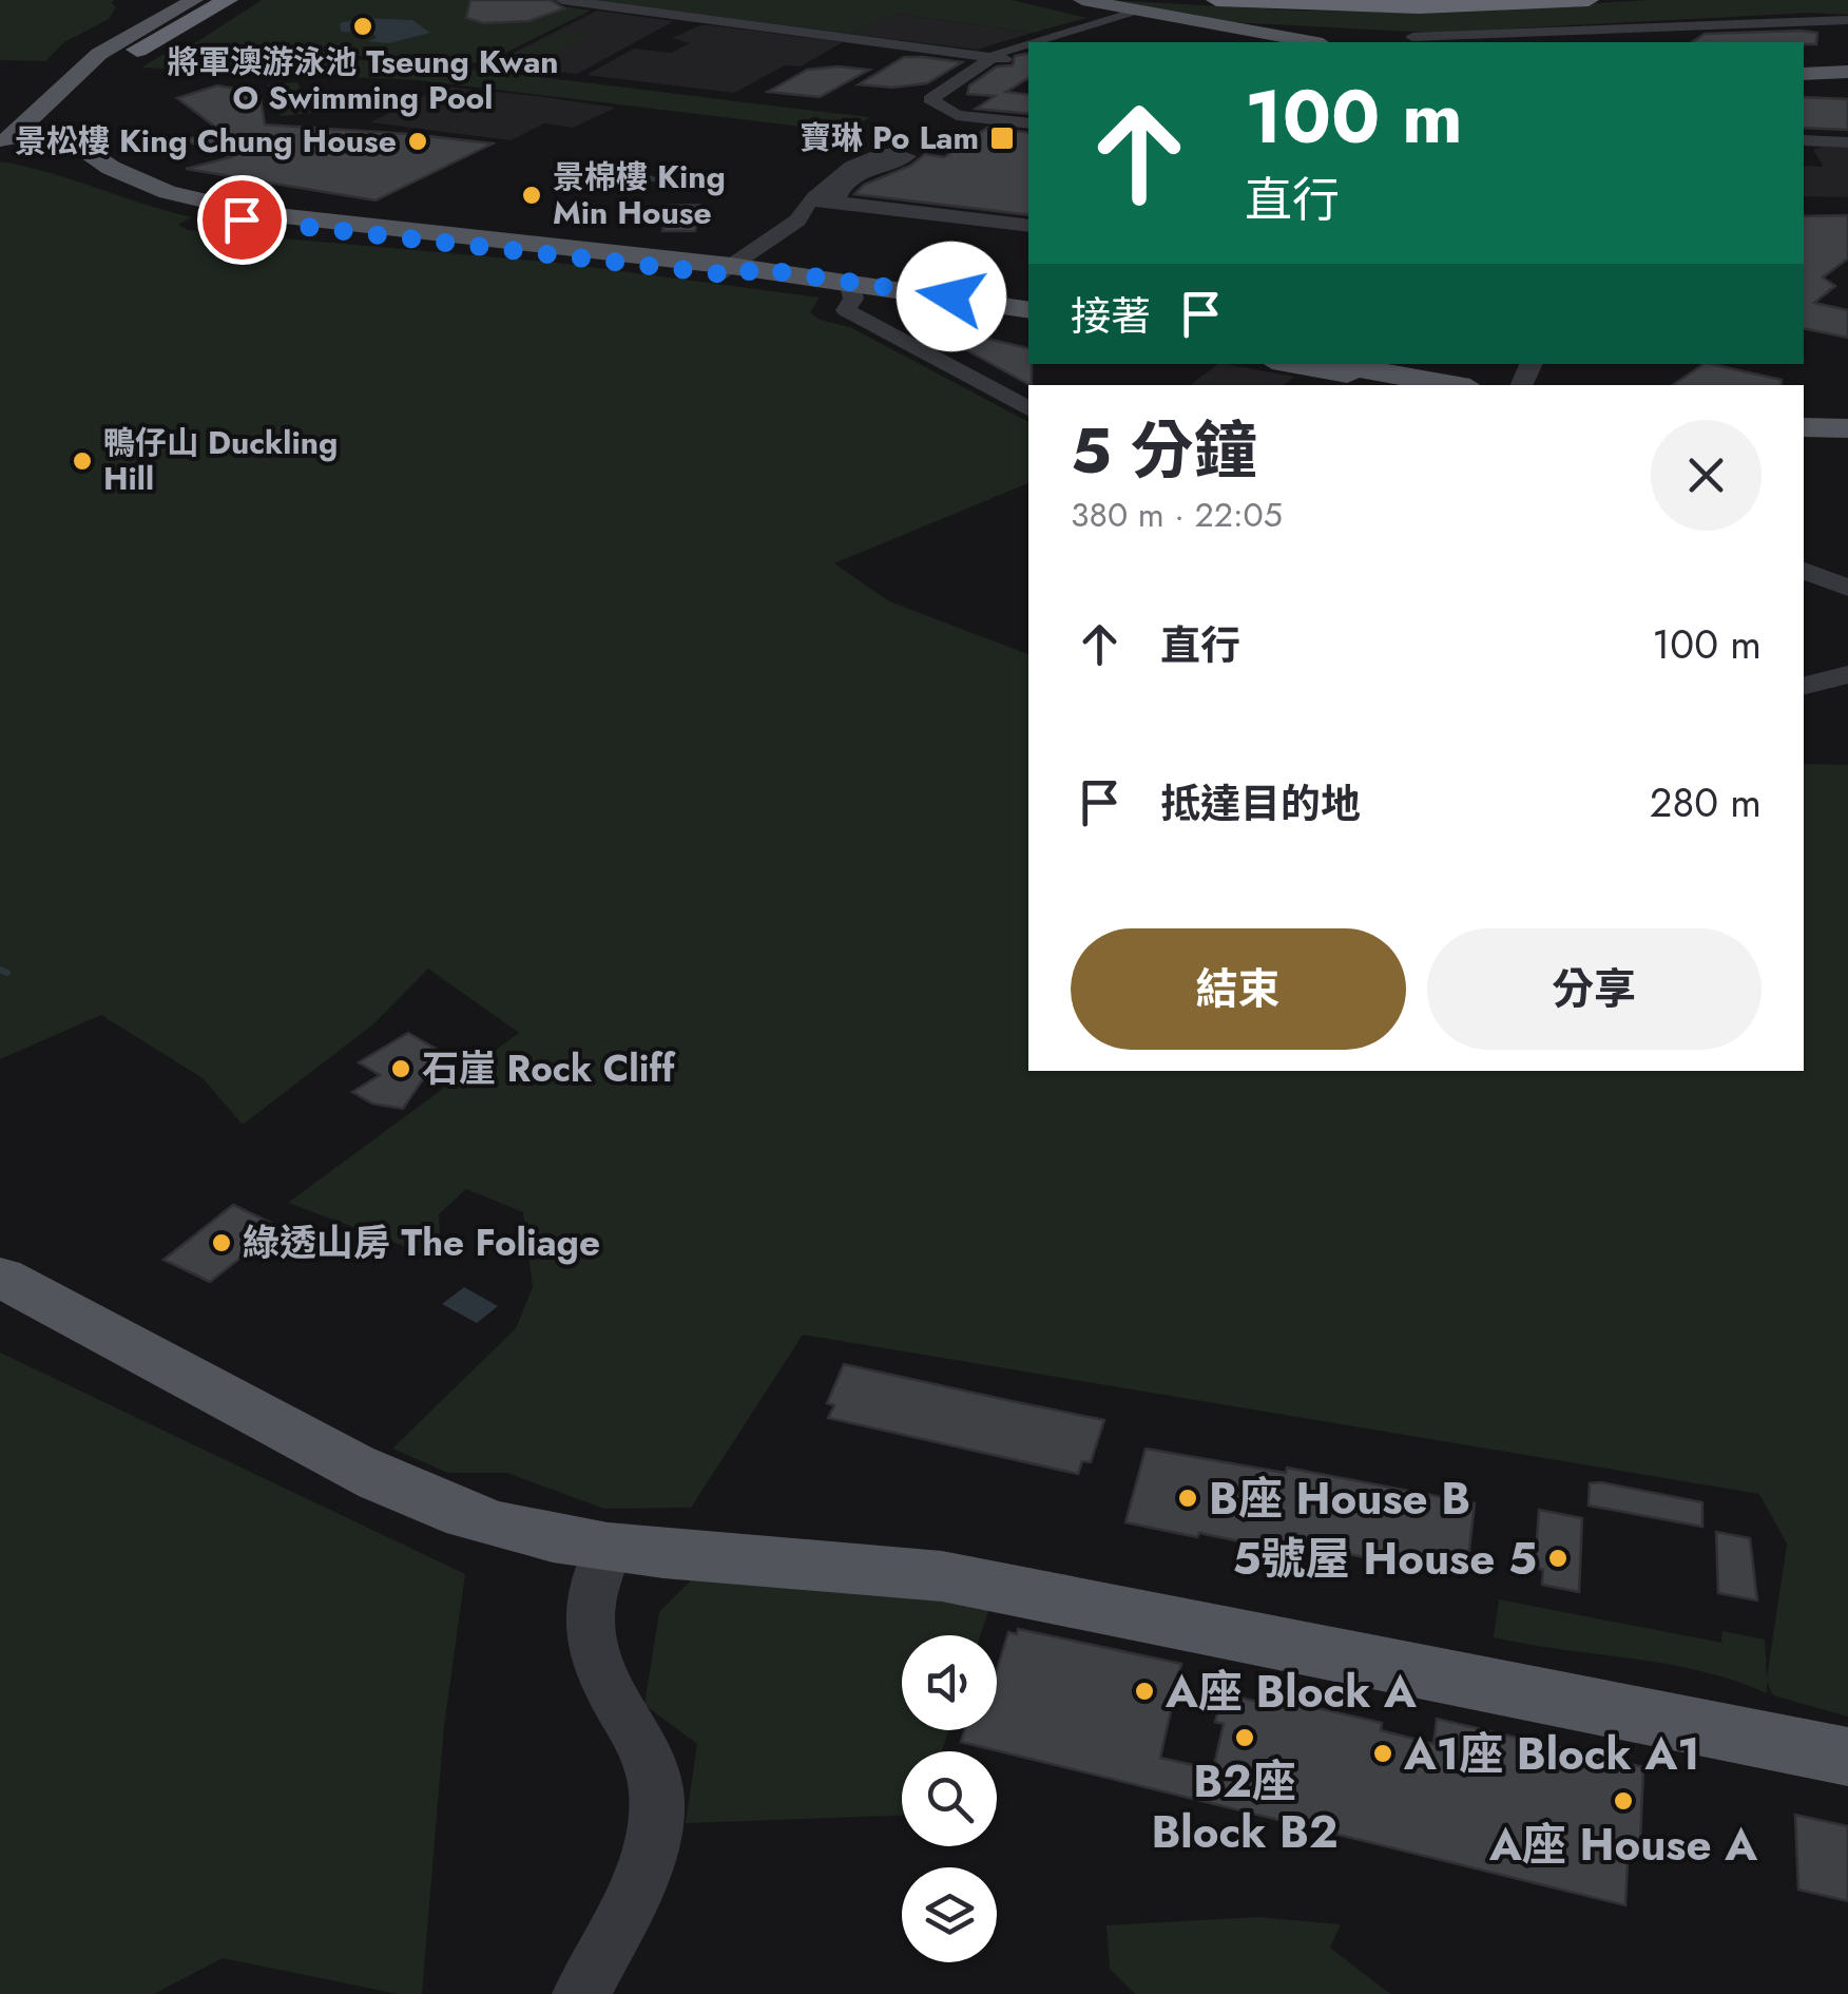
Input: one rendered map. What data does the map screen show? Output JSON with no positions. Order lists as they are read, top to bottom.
{
  "places": {
    "other": [
      "將軍澳游泳池 Tseung Kwan O Swimming Pool",
      "景松樓 King Chung House",
      "景棉樓 King Min House",
      "鴨仔山 Duckling Hill",
      "石崖 Rock Cliff",
      "綠透山房 The Foliage",
      "B座 House B",
      "5號屋 House 5",
      "A座 Block A",
      "B2座 Block B2",
      "A1座 Block A1",
      "A座 House A"
    ],
    "transit": ["寶琳 Po Lam"]
  },
  "page": {
    "turn": ["100 m", "直行"],
    "then": "接著",
    "heading": ["5 分鐘", "380 m · 22:05"],
    "list": [
      {
        "name": "直行",
        "value": "100 m"
      },
      {
        "name": "抵達目的地",
        "value": "280 m"
      }
    ],
    "buttons": ["結束", "分享"]
  }
}
